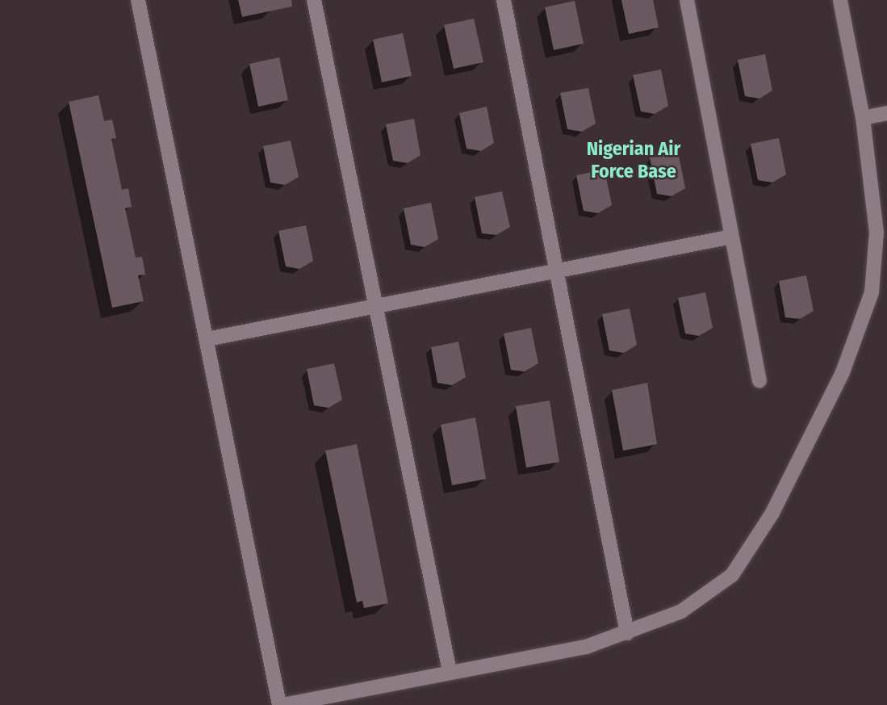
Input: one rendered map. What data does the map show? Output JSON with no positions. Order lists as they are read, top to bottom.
{
  "districts": ["Nigerian Air Force Base"]
}
